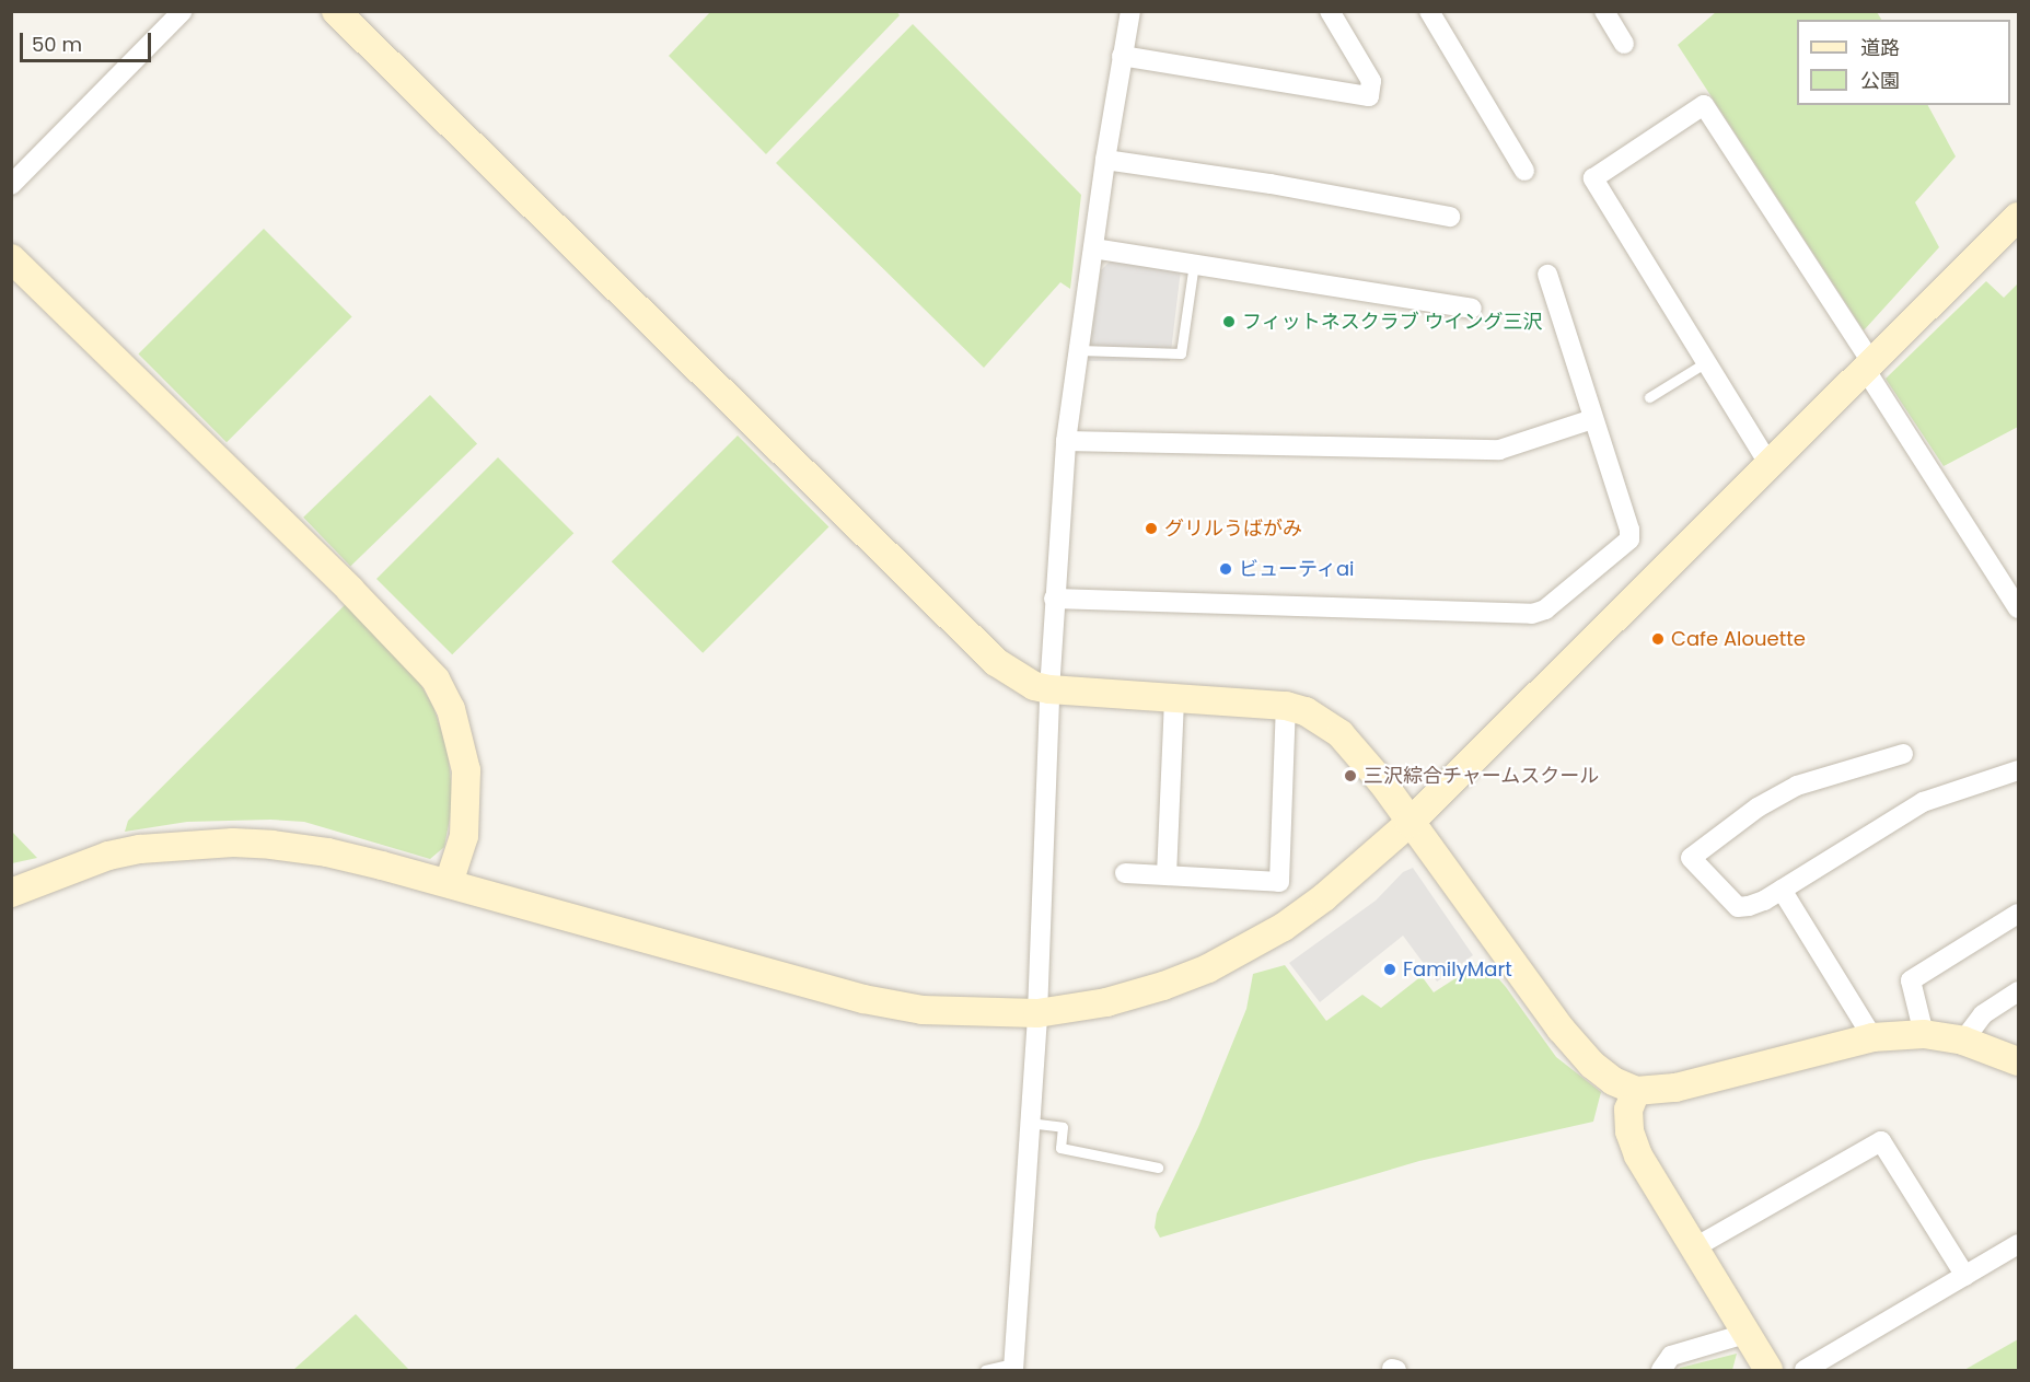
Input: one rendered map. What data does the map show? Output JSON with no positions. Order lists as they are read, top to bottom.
{
  "places": [
    "フィットネスクラブ ウイング三沢",
    "グリルうばがみ",
    "ビューティai",
    "Cafe Alouette",
    "三沢綜合チャームスクール",
    "FamilyMart"
  ],
  "legend": ["道路", "公園"],
  "scale_bar": "50 m"
}
